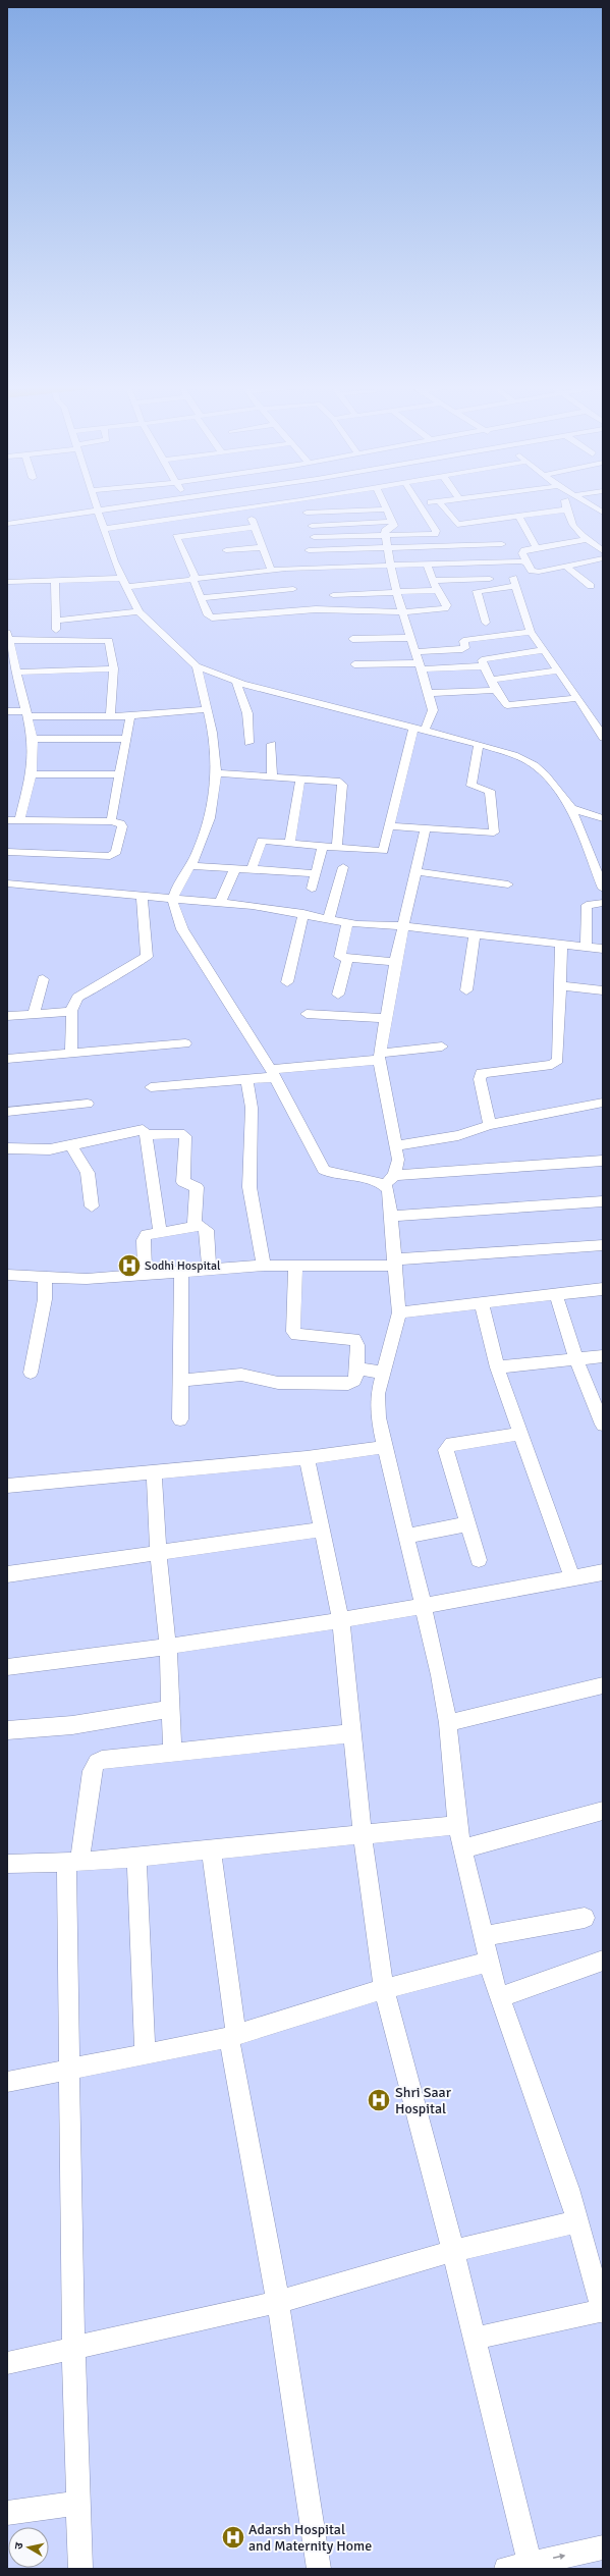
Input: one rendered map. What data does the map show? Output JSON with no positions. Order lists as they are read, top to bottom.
{
  "places": {
    "hospital": ["Sodhi Hospital", "Shri Saar Hospital", "Adarsh Hospital and Maternity Home"]
  },
  "north": "left"
}
